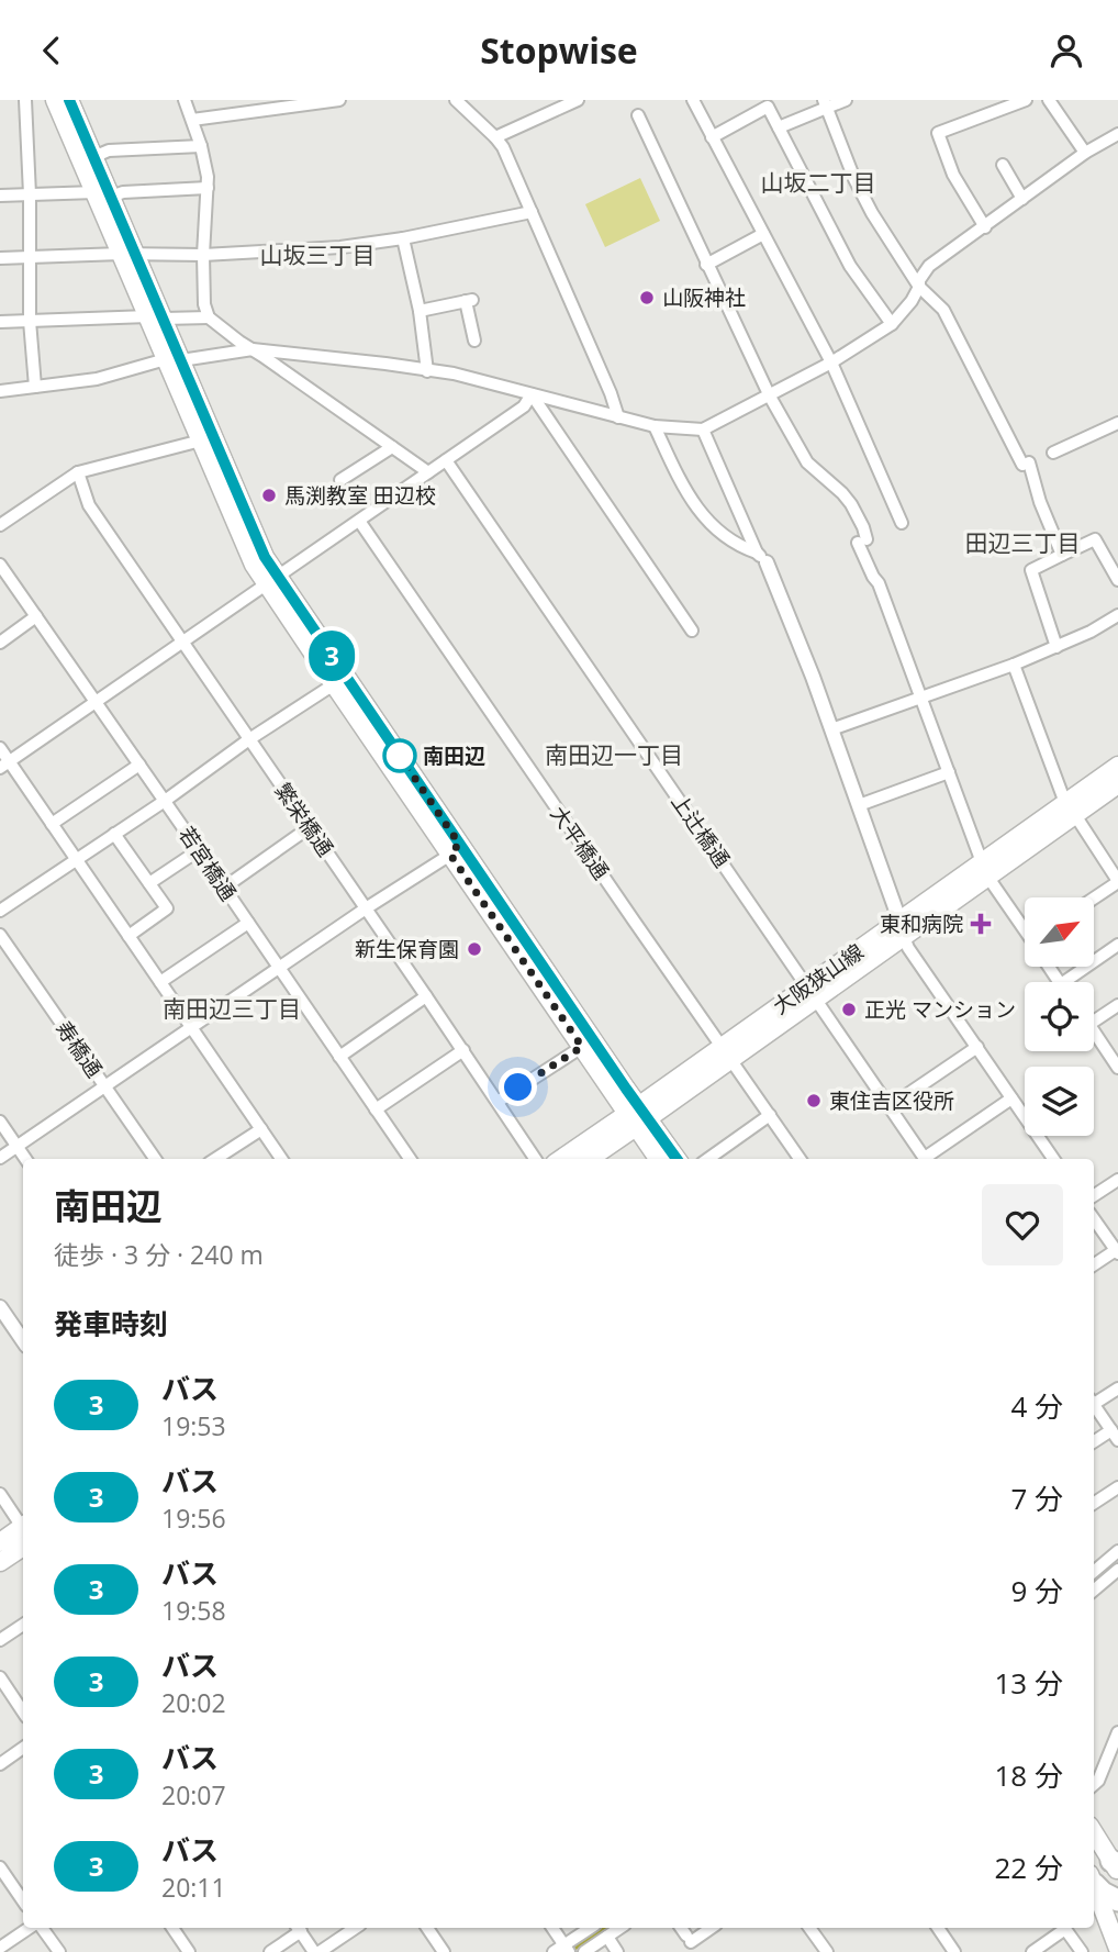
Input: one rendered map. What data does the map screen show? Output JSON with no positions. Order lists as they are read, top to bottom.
{
  "streets": {
    "main road": ["大阪狭山線"],
    "street": [
      "繁栄橋通",
      "上辻橋通",
      "大平橋通",
      "若宮橋通",
      "寿橋通"
    ]
  },
  "crossings": [
    ["上辻橋通", "大阪狭山線"],
    ["大平橋通", "大阪狭山線"]
  ],
  "districts": [
    "山坂二丁目",
    "山坂三丁目",
    "田辺三丁目",
    "南田辺一丁目",
    "南田辺三丁目"
  ],
  "places": {
    "other": [
      "山阪神社",
      "馬渕教室 田辺校",
      "南田辺",
      "新生保育園",
      "正光 マンション",
      "東住吉区役所"
    ],
    "health": ["東和病院"]
  },
  "lines": ["bus line 3"],
  "north": "top right",
  "page": {
    "header": "Stopwise",
    "on_map": "3",
    "heading": [
      ["南田辺", "徒歩 · 3 分 · 240 m"],
      "発車時刻"
    ],
    "list": [
      {
        "mark": "3",
        "name": "バス",
        "note": "19:53",
        "value": "4 分"
      },
      {
        "mark": "3",
        "name": "バス",
        "note": "19:56",
        "value": "7 分"
      },
      {
        "mark": "3",
        "name": "バス",
        "note": "19:58",
        "value": "9 分"
      },
      {
        "mark": "3",
        "name": "バス",
        "note": "20:02",
        "value": "13 分"
      },
      {
        "mark": "3",
        "name": "バス",
        "note": "20:07",
        "value": "18 分"
      },
      {
        "mark": "3",
        "name": "バス",
        "note": "20:11",
        "value": "22 分"
      }
    ]
  }
}
